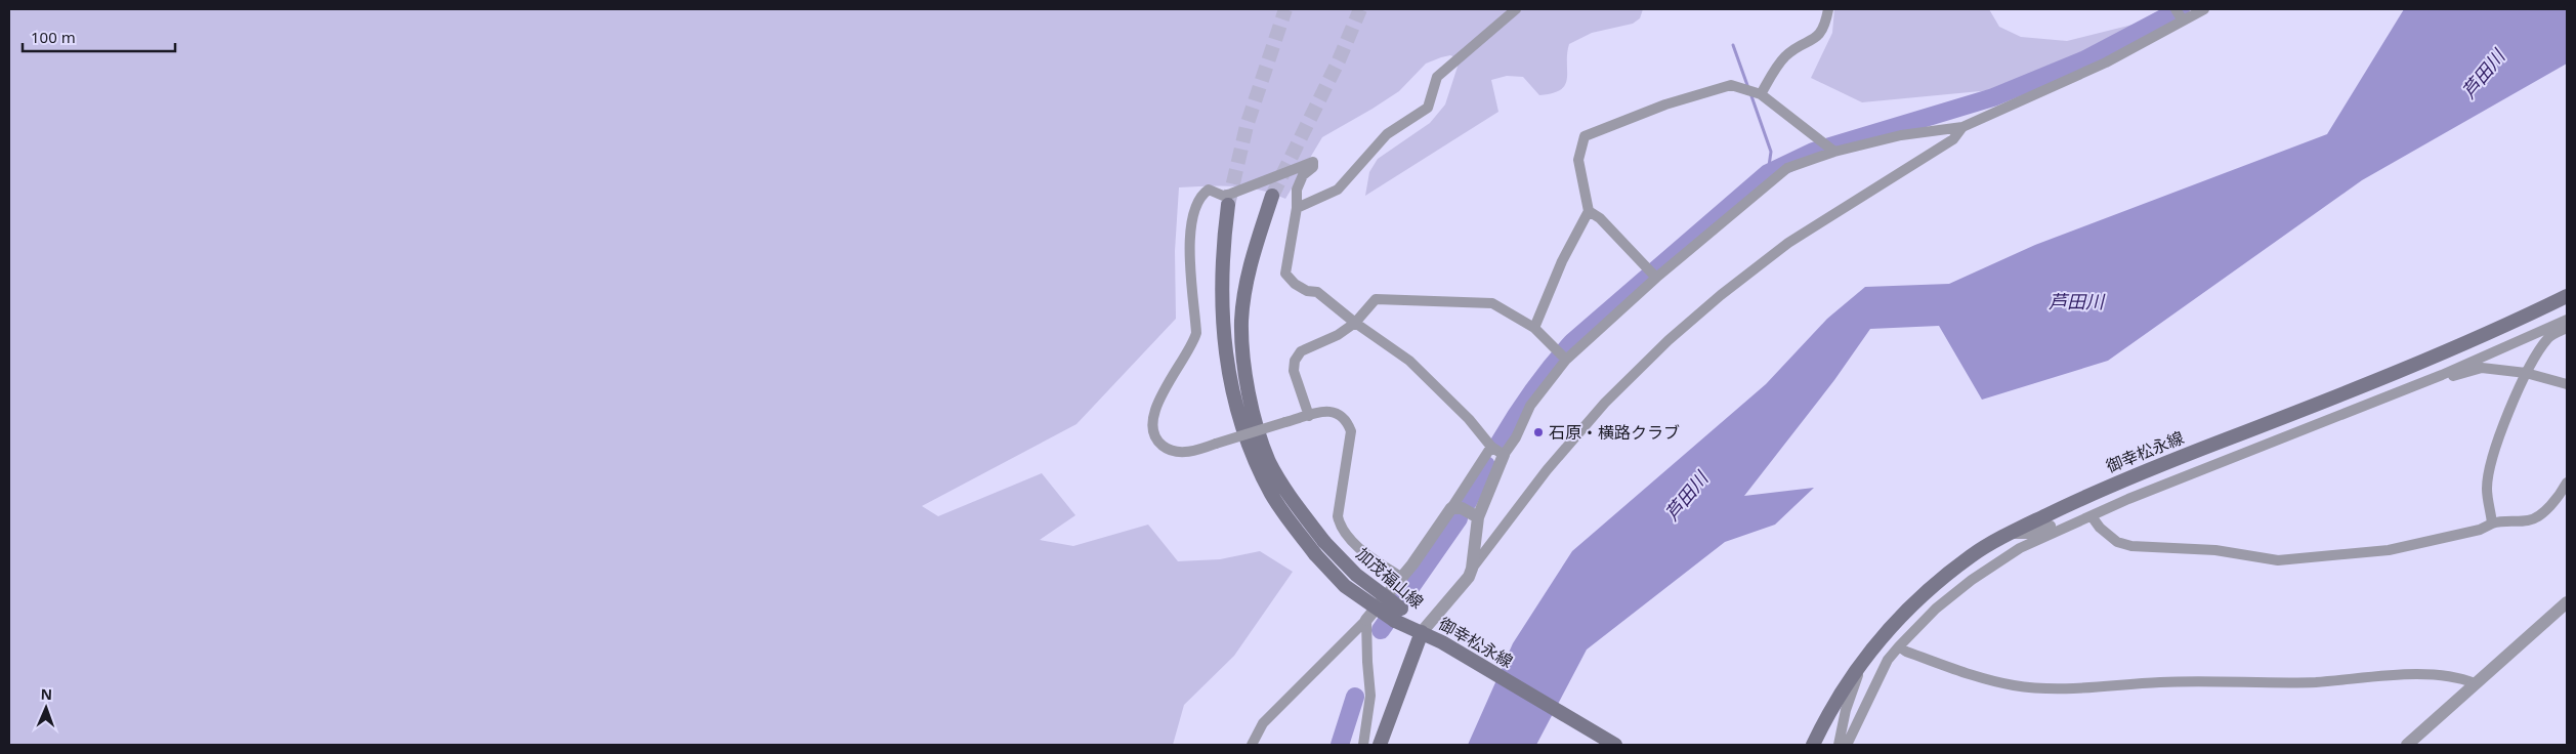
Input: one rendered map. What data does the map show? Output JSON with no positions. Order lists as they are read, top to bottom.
{
  "streets": {
    "main road": ["御幸松永線", "加茂福山線"]
  },
  "crossings": [
    ["御幸松永線", "加茂福山線"]
  ],
  "water": ["芦田川"],
  "places": ["石原・横路クラブ"],
  "scale_bar": "100 m",
  "north": "top"
}
